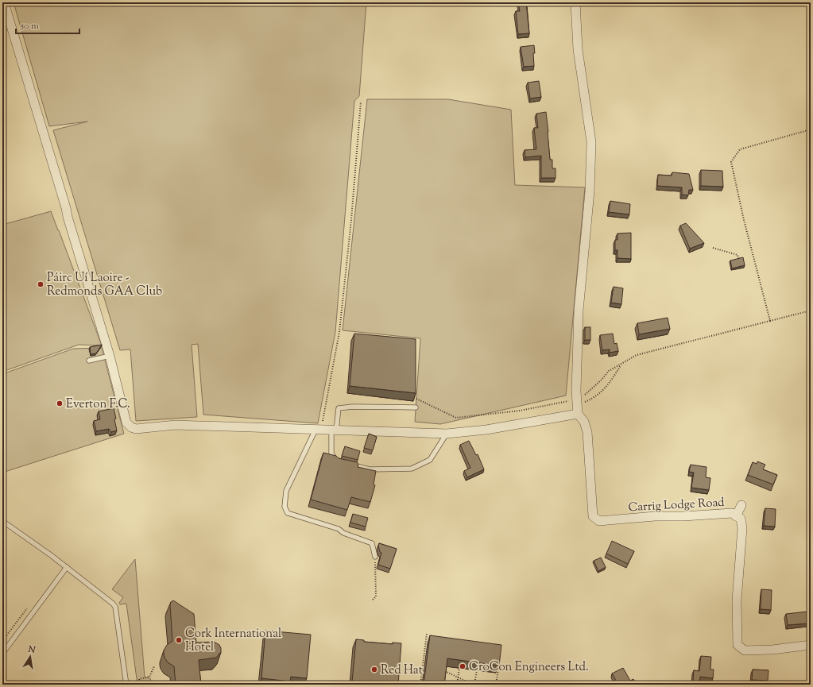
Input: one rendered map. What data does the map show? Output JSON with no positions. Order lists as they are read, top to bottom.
{
  "streets": {
    "street": ["Carrig Lodge Road"]
  },
  "places": [
    "Páirc Uí Laoire - Redmonds GAA Club",
    "Everton F.C.",
    "Cork International Hotel",
    "CroCon Engineers Ltd.",
    "Red Hat"
  ],
  "scale_bar": "50 m",
  "north": "top"
}
